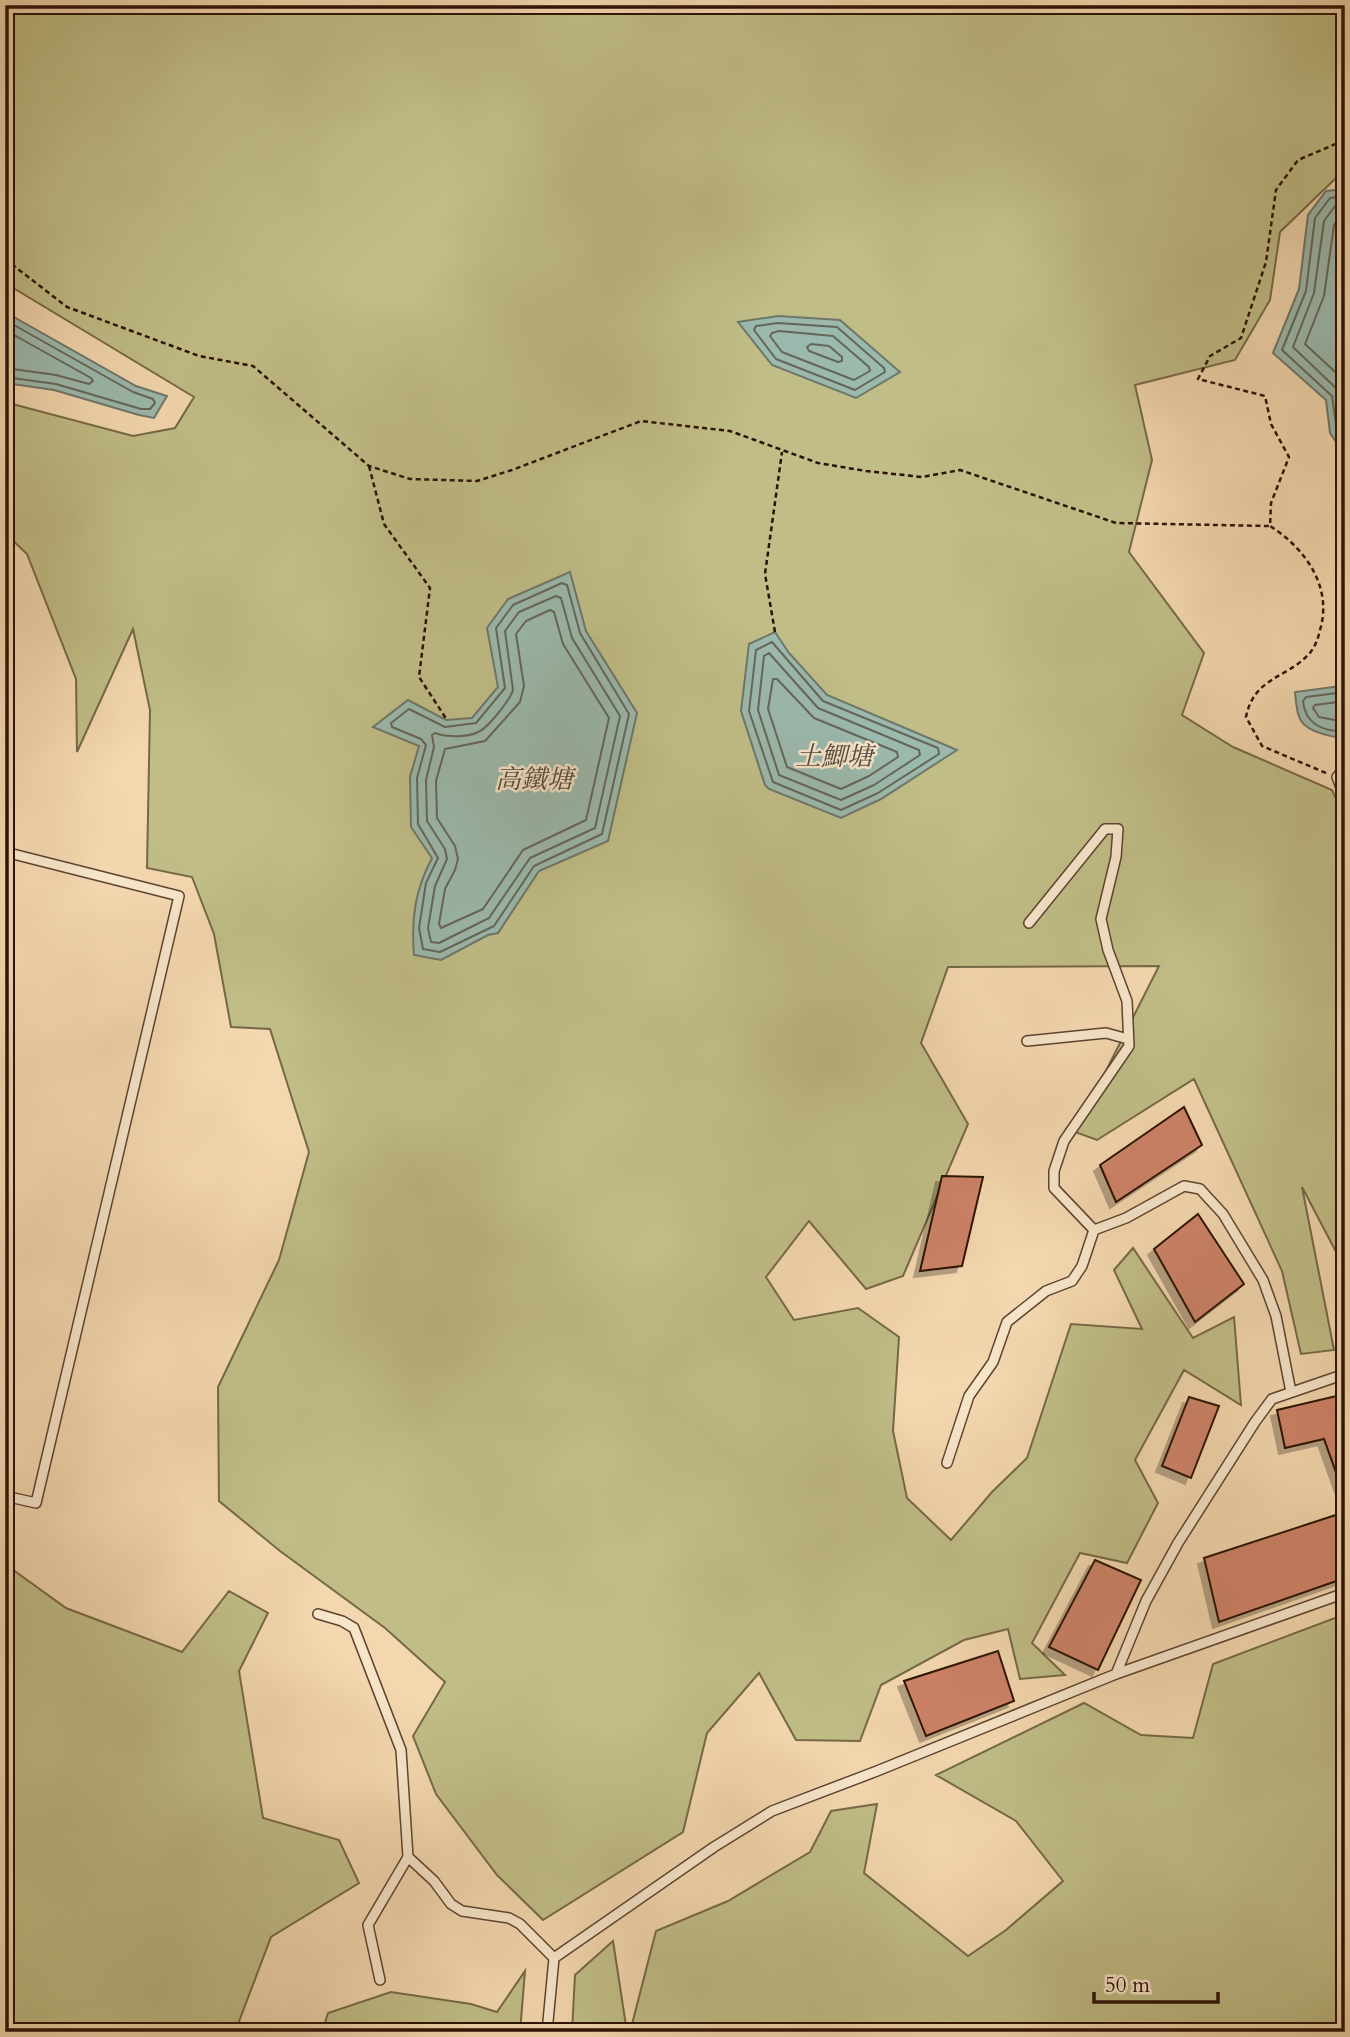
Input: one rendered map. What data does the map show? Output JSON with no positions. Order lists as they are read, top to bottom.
{
  "water": ["土鯽塘", "高鐵塘"],
  "scale_bar": "50 m"
}
